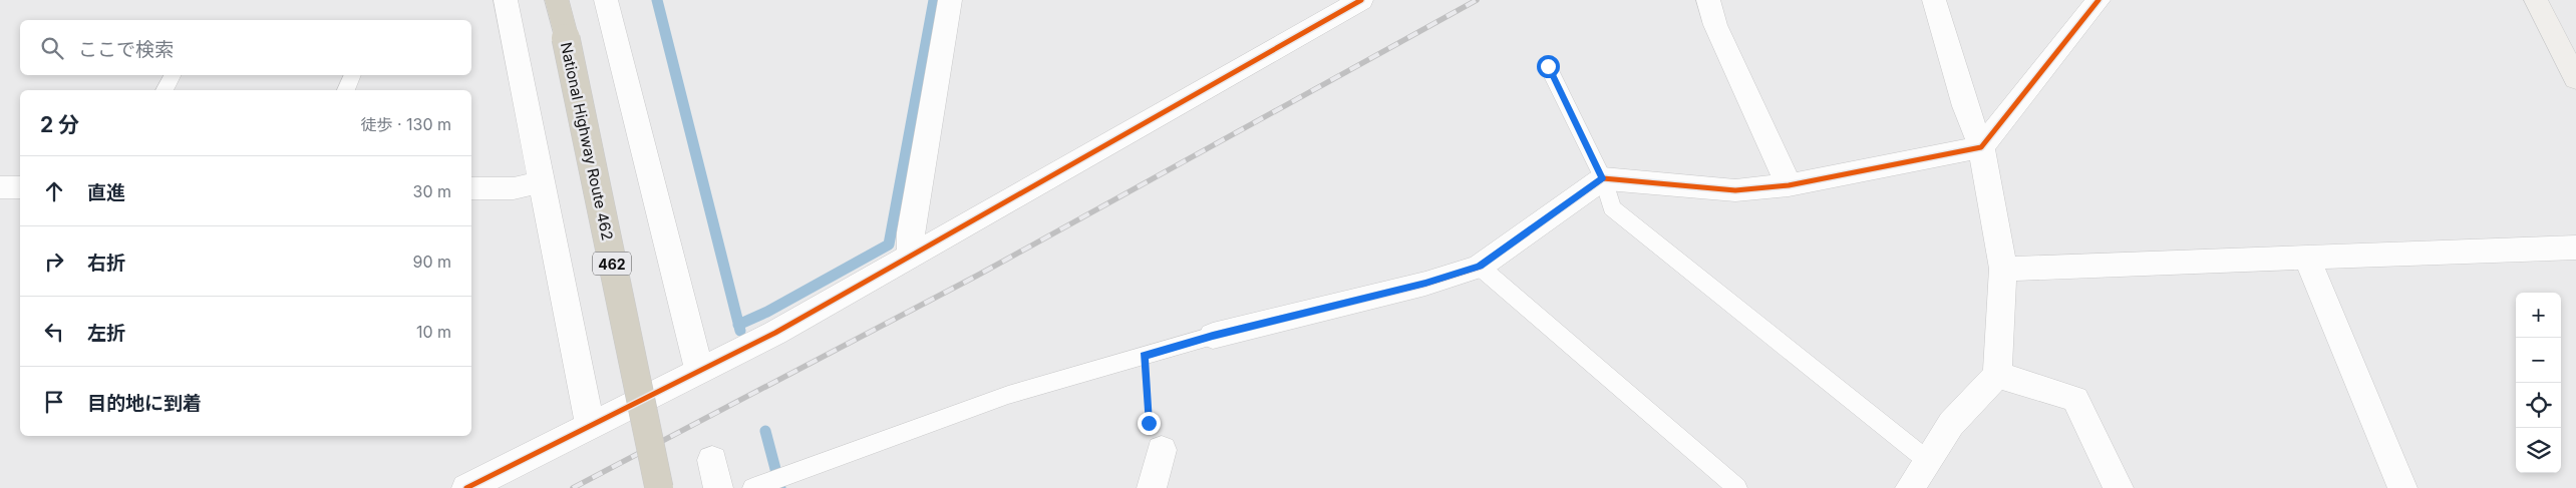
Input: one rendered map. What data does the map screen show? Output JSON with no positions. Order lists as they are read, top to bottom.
{
  "streets": {
    "highway": ["National Highway Route 462", "462"]
  },
  "page": {
    "search": "ここで検索",
    "heading": ["2 分", "徒歩 · 130 m"],
    "list": [
      ["直進", "30 m"],
      ["右折", "90 m"],
      ["左折", "10 m"],
      "目的地に到着"
    ],
    "map_buttons": ["+", "−"]
  }
}
